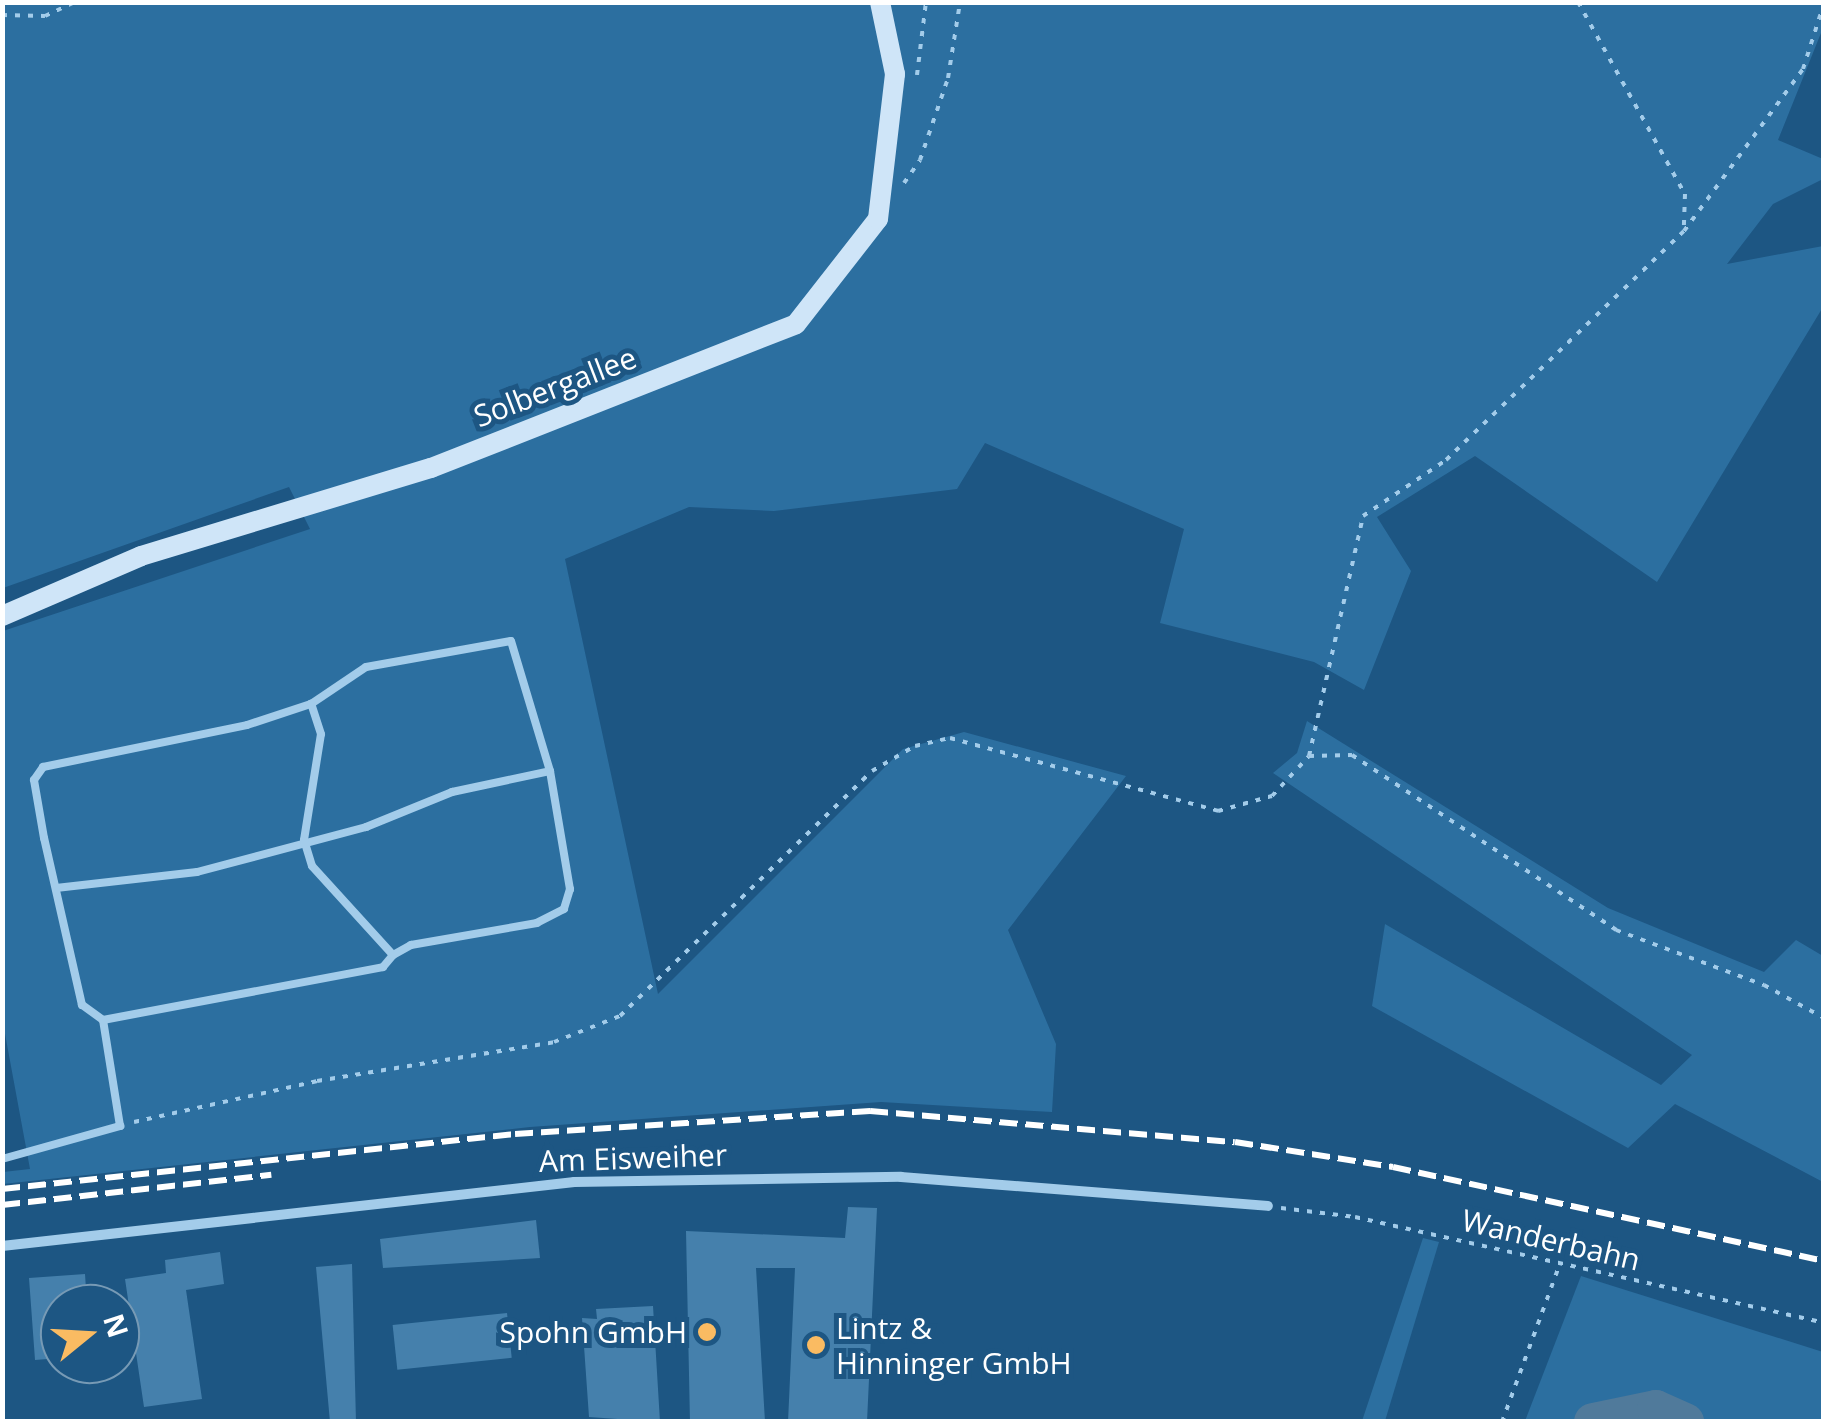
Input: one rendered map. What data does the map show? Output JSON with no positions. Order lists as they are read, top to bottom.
{
  "streets": {
    "street": ["Solbergallee", "Am Eisweiher"],
    "path": ["Wanderbahn"]
  },
  "crossings": [
    ["Am Eisweiher", "Wanderbahn"]
  ],
  "places": ["Spohn GmbH", "Lintz & Hinninger GmbH"],
  "north": "right"
}
